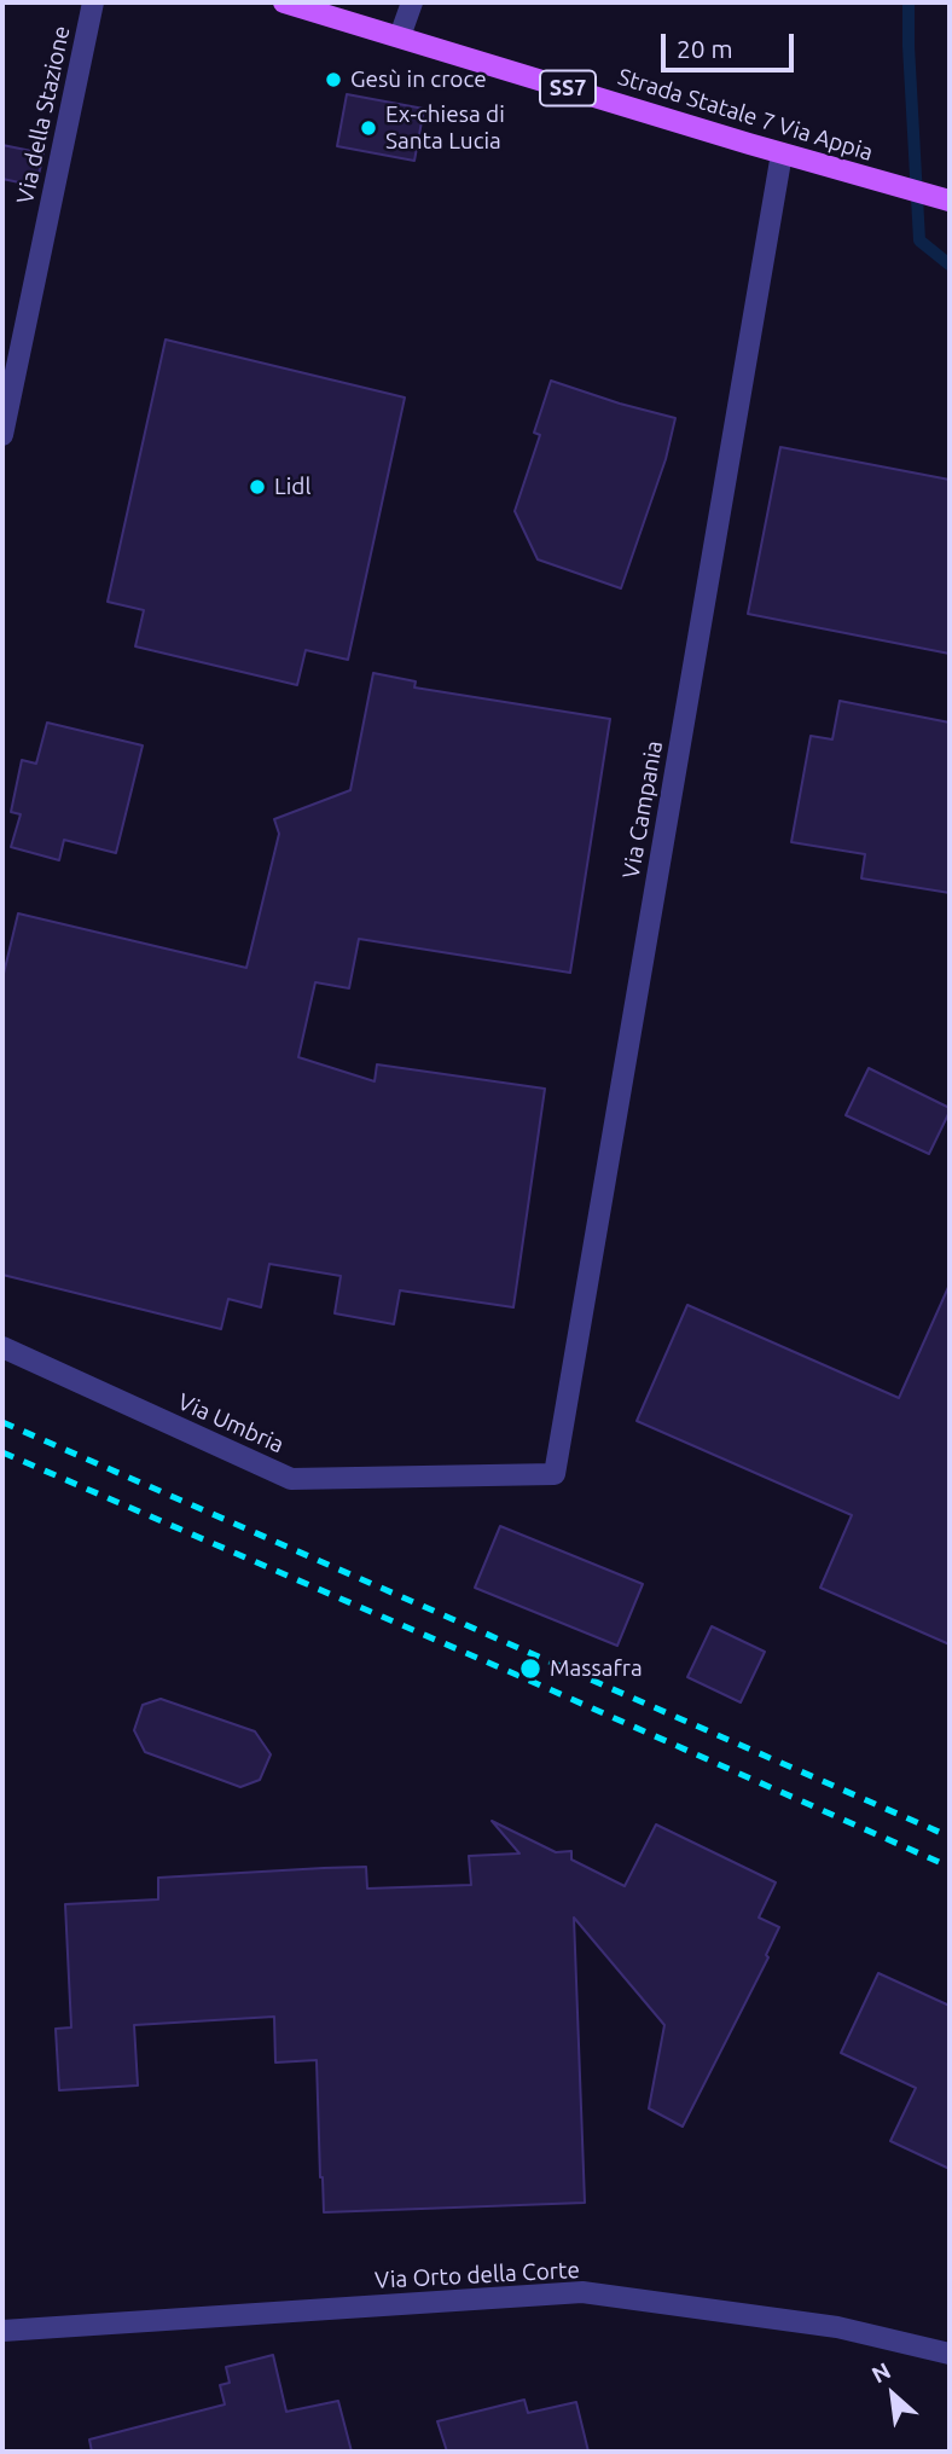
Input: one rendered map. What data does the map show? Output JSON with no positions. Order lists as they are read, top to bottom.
{
  "streets": {
    "main road": ["SS7", "Strada Statale 7 Via Appia"],
    "street": [
      "Via della Stazione",
      "Via Campania",
      "Via Umbria",
      "Via Orto della Corte"
    ]
  },
  "crossings": [
    ["Strada Statale 7 Via Appia", "Via Campania"],
    ["Via Campania", "Via Umbria"]
  ],
  "places": [
    "Gesù in croce",
    "Ex-chiesa di Santa Lucia",
    "Lidl",
    "Massafra"
  ],
  "scale_bar": "20 m",
  "north": "top left"
}
